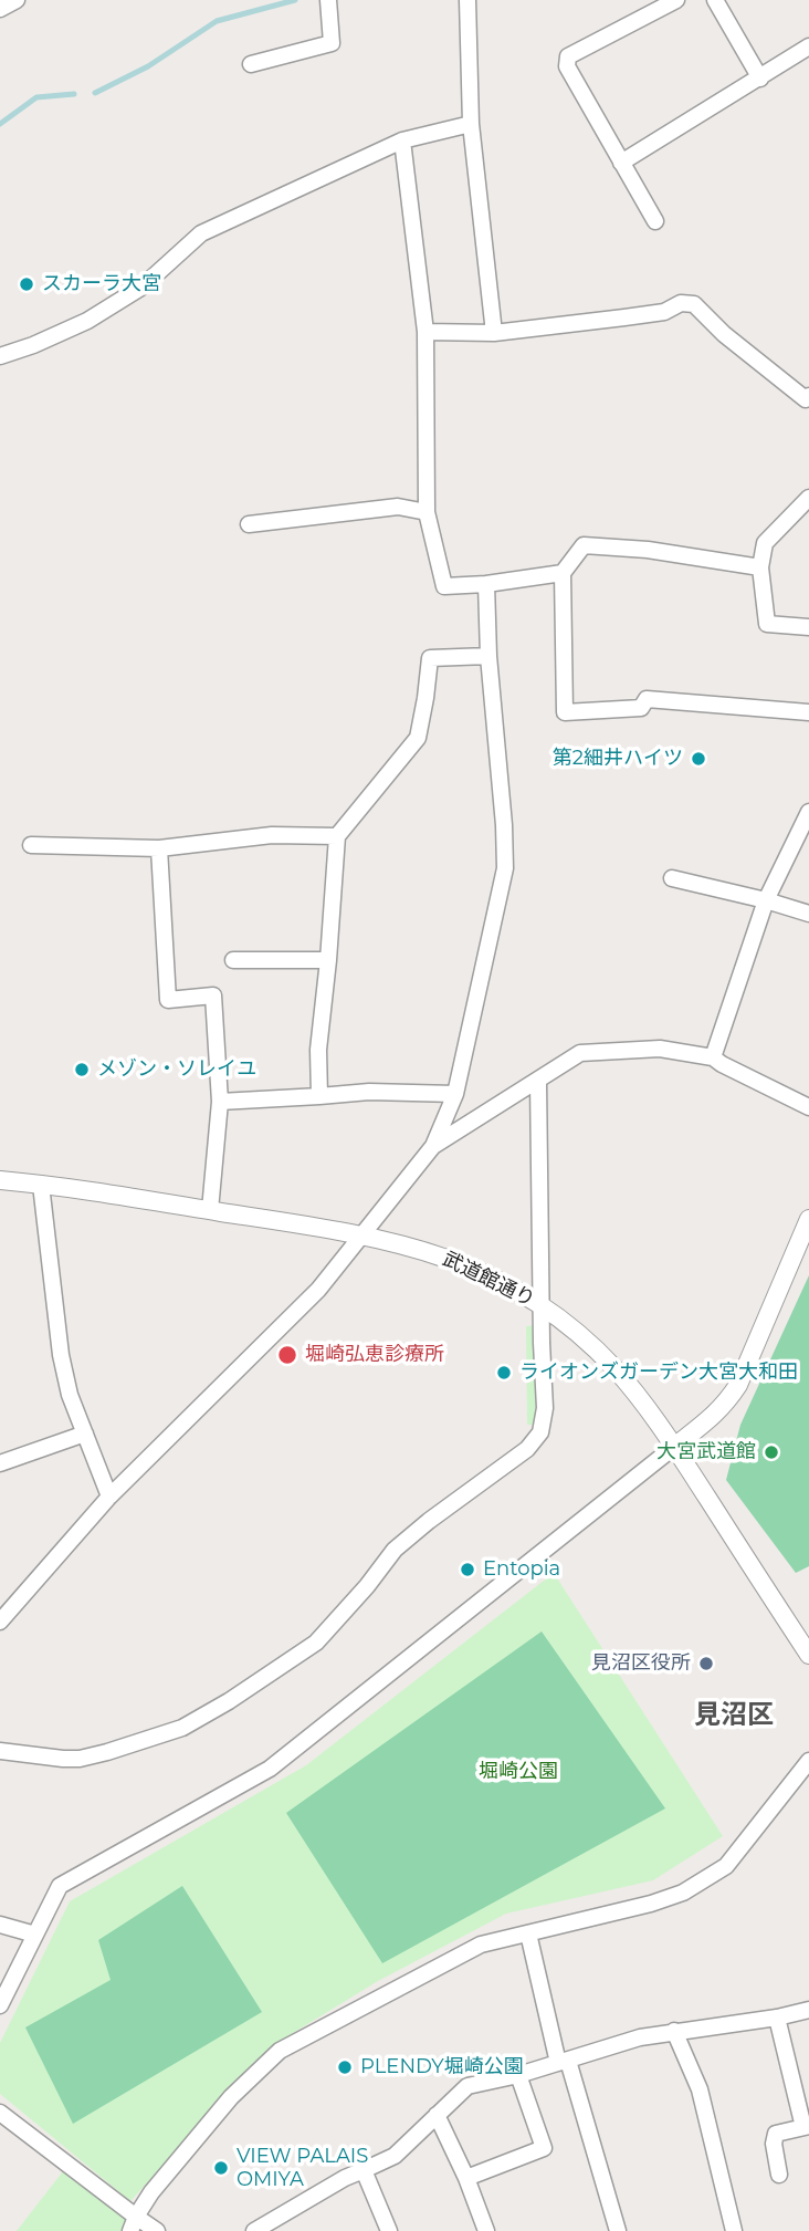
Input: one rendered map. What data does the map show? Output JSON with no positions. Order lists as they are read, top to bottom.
{
  "streets": {
    "street": ["武道館通り"]
  },
  "districts": ["見沼区"],
  "parks": ["堀崎公園"],
  "places": [
    "スカーラ大宮",
    "第2細井ハイツ",
    "メゾン・ソレイユ",
    "堀崎弘恵診療所",
    "ライオンズガーデン大宮大和田",
    "大宮武道館",
    "Entopia",
    "見沼区役所",
    "PLENDY堀崎公園",
    "VIEW PALAIS OMIYA"
  ]
}
